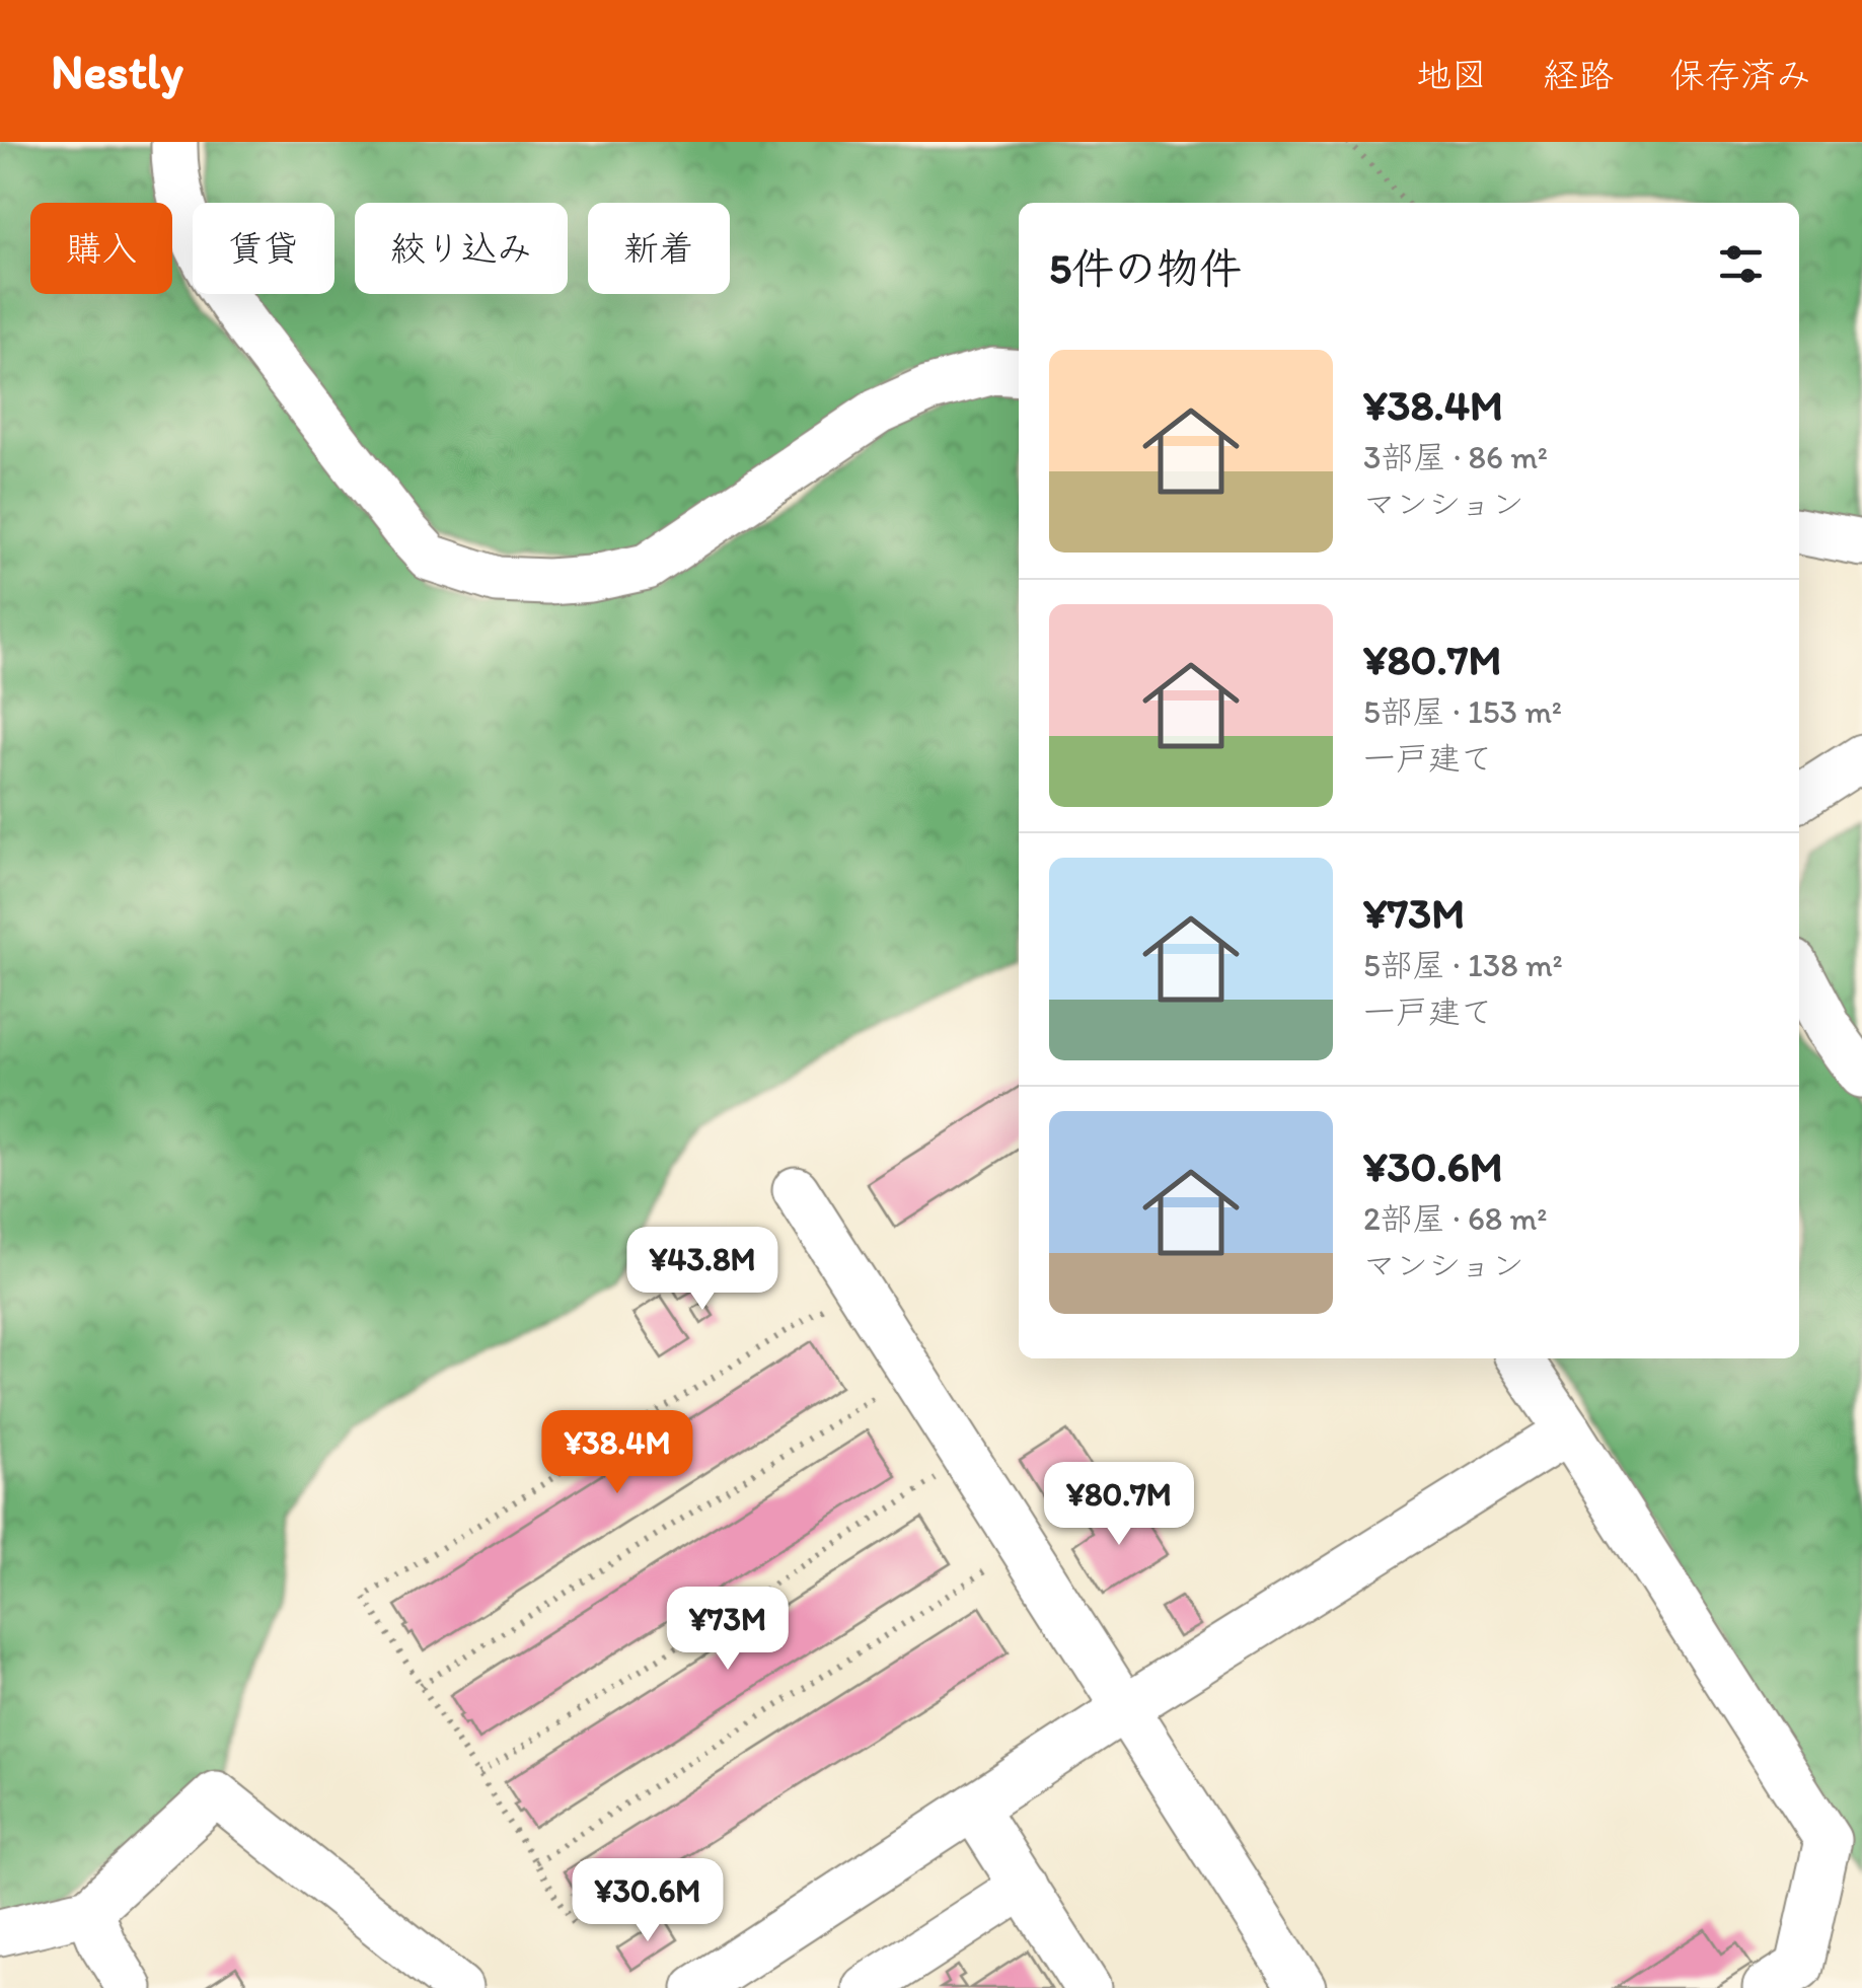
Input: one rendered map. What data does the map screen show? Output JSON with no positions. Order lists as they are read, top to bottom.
{
  "page": {
    "header": "Nestly",
    "nav": ["地図", "経路", "保存済み"],
    "chip": [
      "購入",
      "賃貸",
      "絞り込み",
      "新着"
    ],
    "heading": "5件の物件",
    "list": [
      {
        "name": "¥38.4M",
        "note": "3部屋 · 86 m² · マンション"
      },
      {
        "name": "¥80.7M",
        "note": "5部屋 · 153 m² · 一戸建て"
      },
      {
        "name": "¥73M",
        "note": "5部屋 · 138 m² · 一戸建て"
      },
      {
        "name": "¥30.6M",
        "note": "2部屋 · 68 m² · マンション"
      }
    ],
    "price": [
      "¥43.8M",
      "¥38.4M",
      "¥80.7M",
      "¥73M",
      "¥30.6M"
    ]
  }
}
